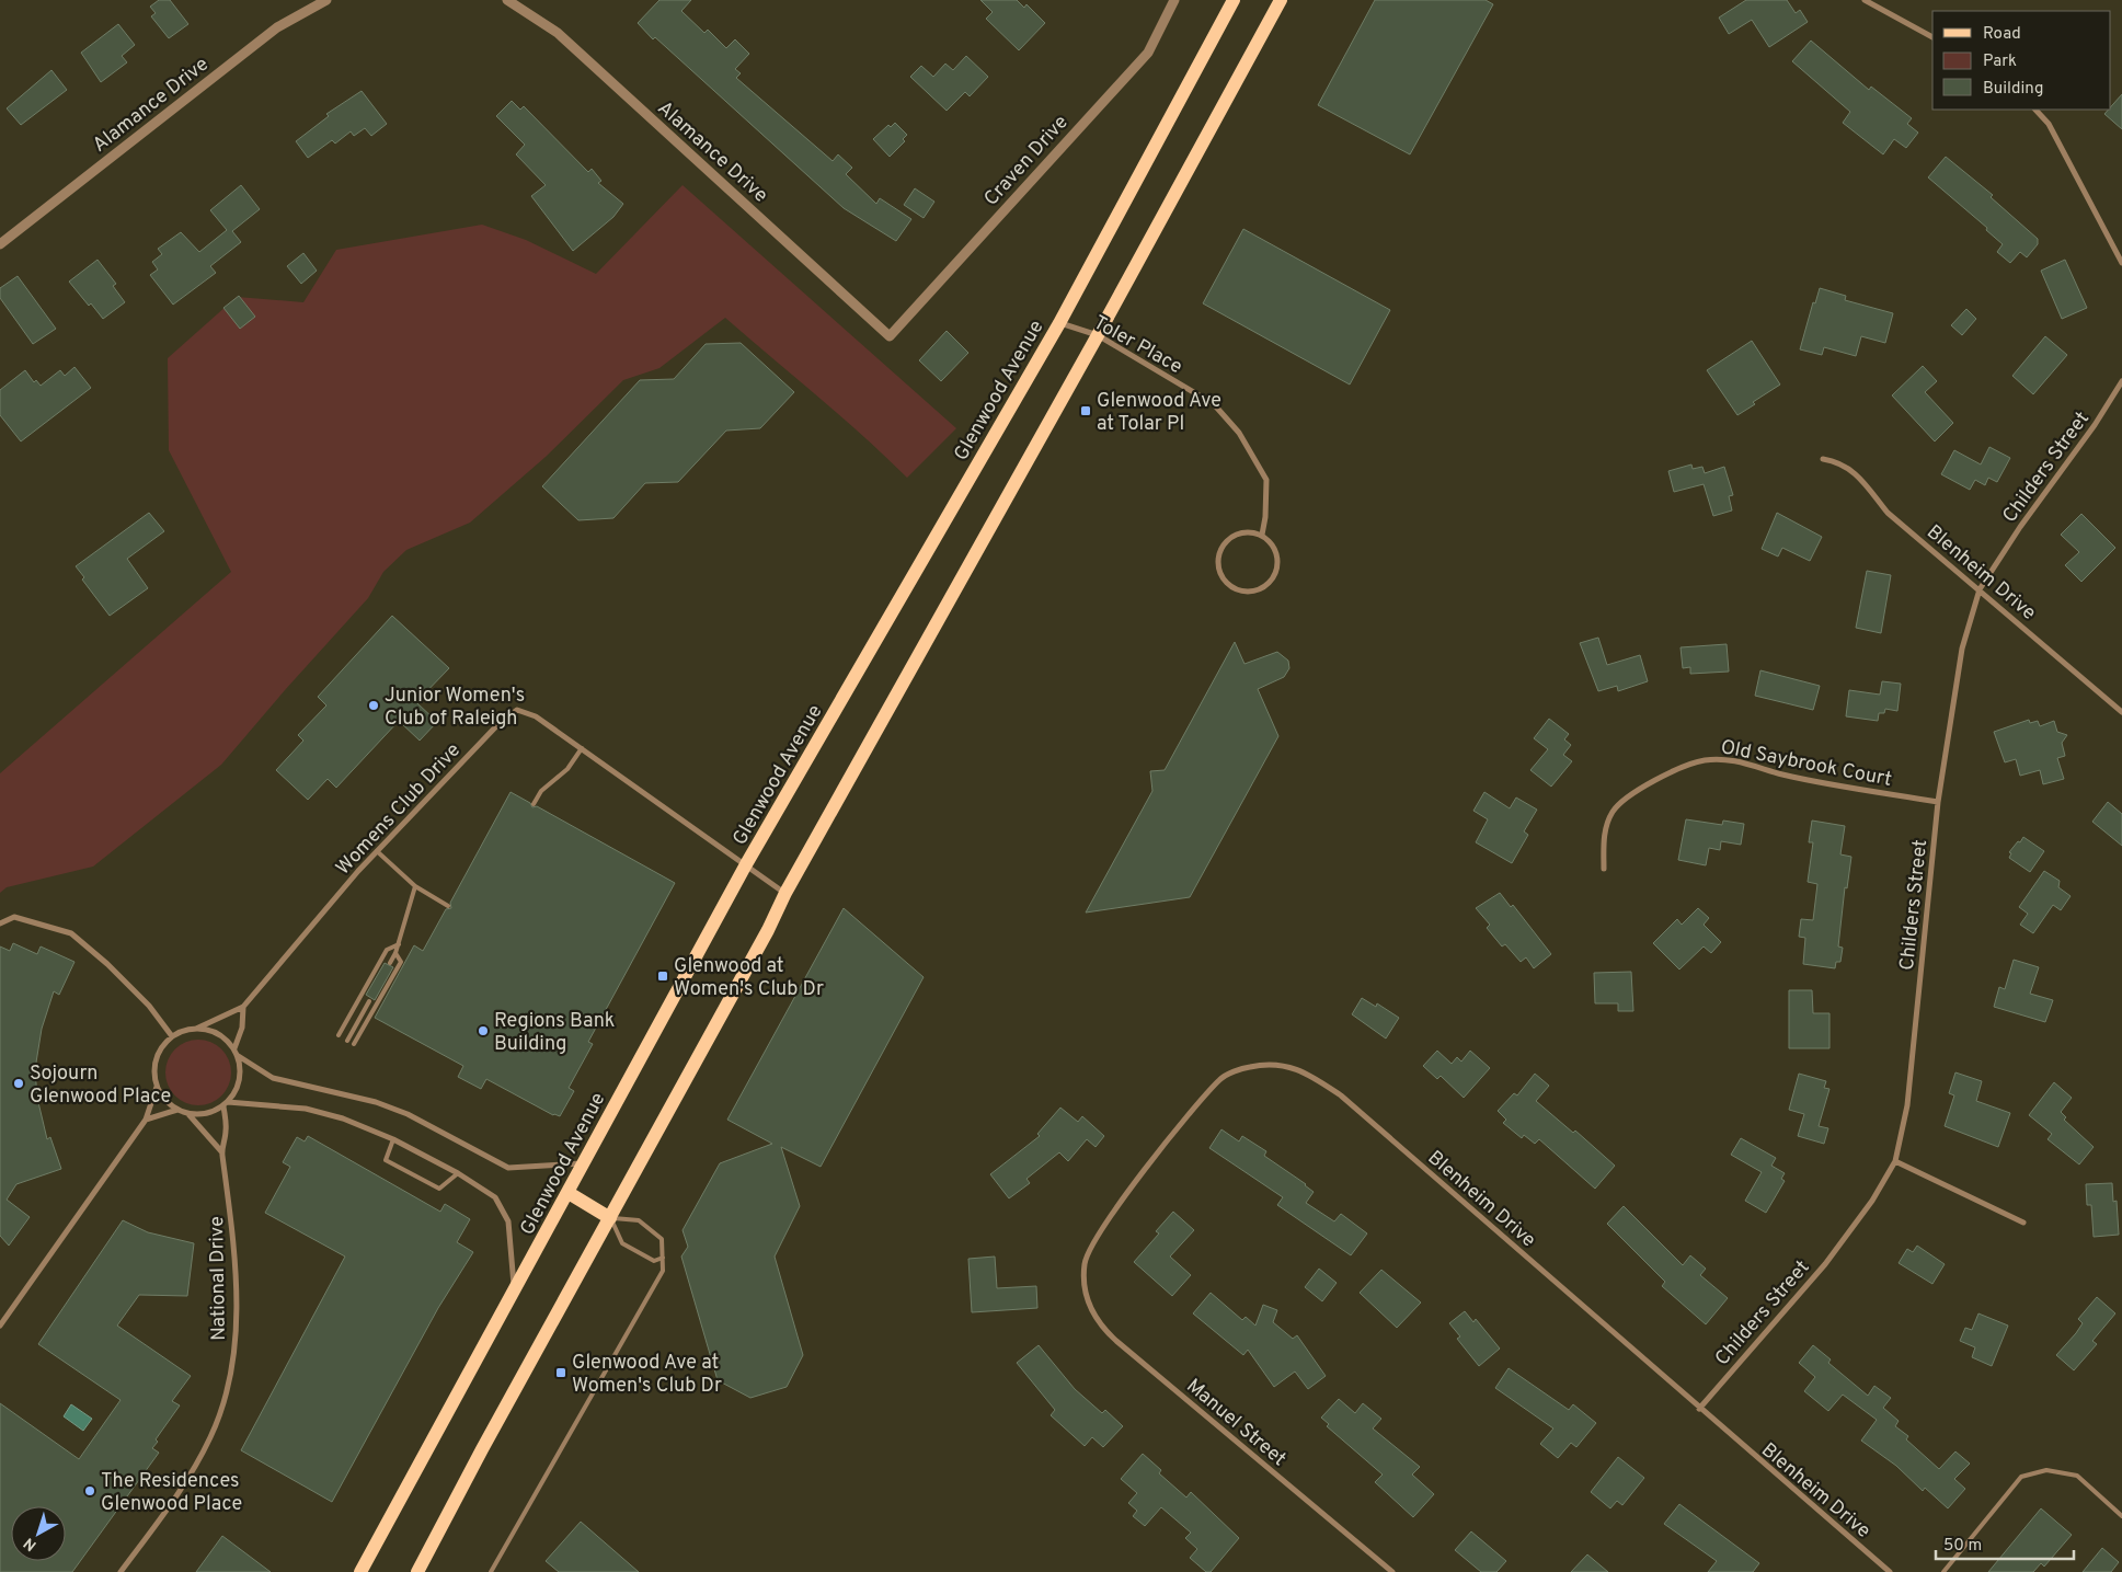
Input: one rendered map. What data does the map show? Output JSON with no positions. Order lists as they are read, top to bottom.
{
  "streets": {
    "main road": ["Glenwood Avenue"],
    "street": [
      "Alamance Drive",
      "Craven Drive",
      "Toler Place",
      "Childers Street",
      "Blenheim Drive",
      "Old Saybrook Court",
      "Womens Club Drive",
      "National Drive",
      "Manuel Street"
    ]
  },
  "crossings": [
    ["Alamance Drive", "Craven Drive"],
    ["Toler Place", "Glenwood Avenue"],
    ["Glenwood Avenue", "Womens Club Drive"],
    ["Childers Street", "Blenheim Drive"],
    ["Childers Street", "Old Saybrook Court"],
    ["Blenheim Drive", "Manuel Street"],
    ["Womens Club Drive", "National Drive"]
  ],
  "places": {
    "transit": ["Glenwood Ave at Tolar Pl", "Glenwood at Women's Club Dr", "Glenwood Ave at Women's Club Dr"],
    "other": [
      "Junior Women's Club of Raleigh",
      "Regions Bank Building",
      "Sojourn Glenwood Place",
      "The Residences Glenwood Place"
    ]
  },
  "legend": ["Road", "Park", "Building"],
  "scale_bar": "50 m",
  "north": "bottom left"
}
